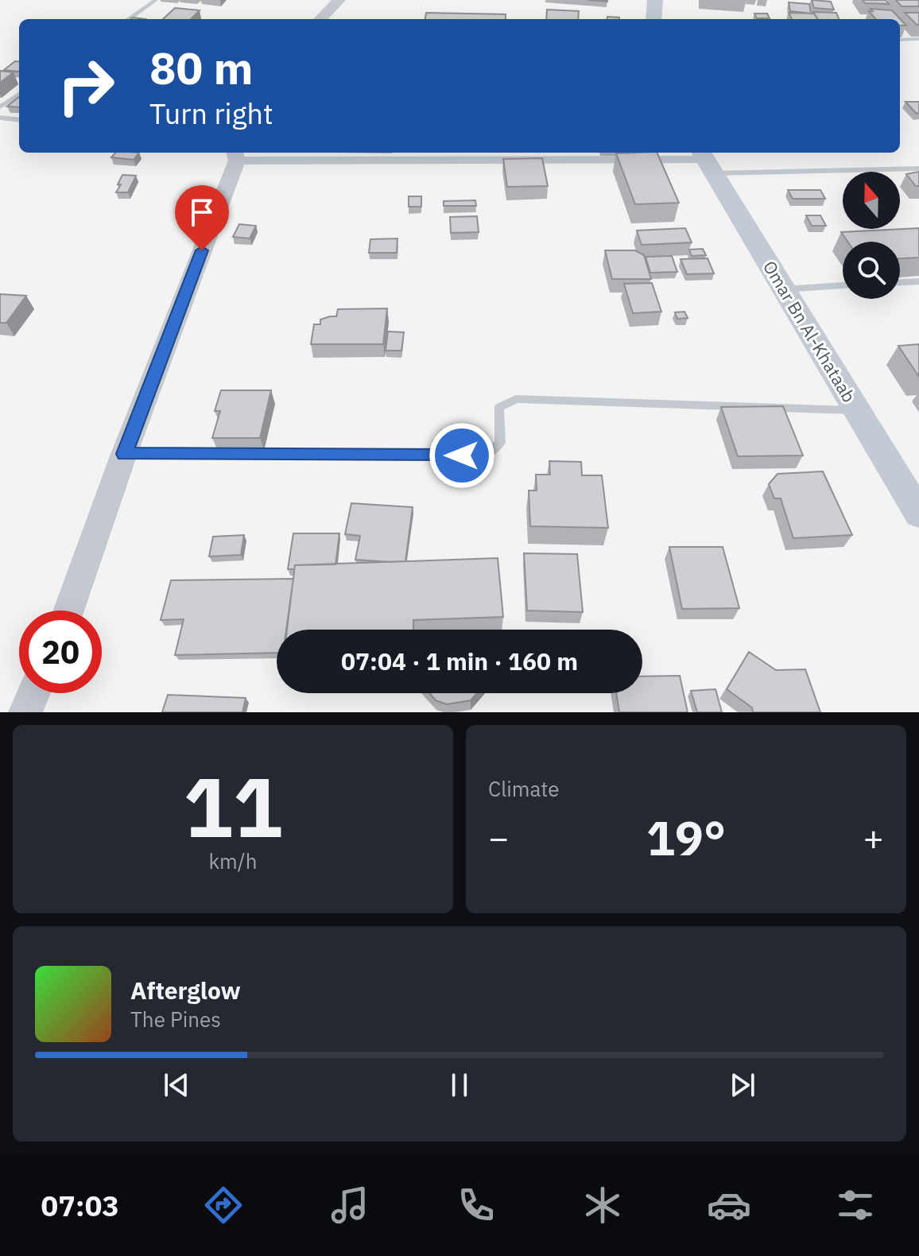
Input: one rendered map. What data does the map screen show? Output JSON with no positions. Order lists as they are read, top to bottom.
{
  "streets": {
    "main road": ["Omar Bn Al-Khataab"]
  },
  "north": "top",
  "page": {
    "turn": ["80 m", "Turn right"],
    "limit": "20",
    "trip": "07:04 · 1 min · 160 m",
    "tile": [
      ["11", "km/h"],
      "Climate"
    ],
    "heat": ["−", "19°", "+"],
    "song": ["Afterglow", "The Pines"],
    "tabs": "07:03"
  }
}
